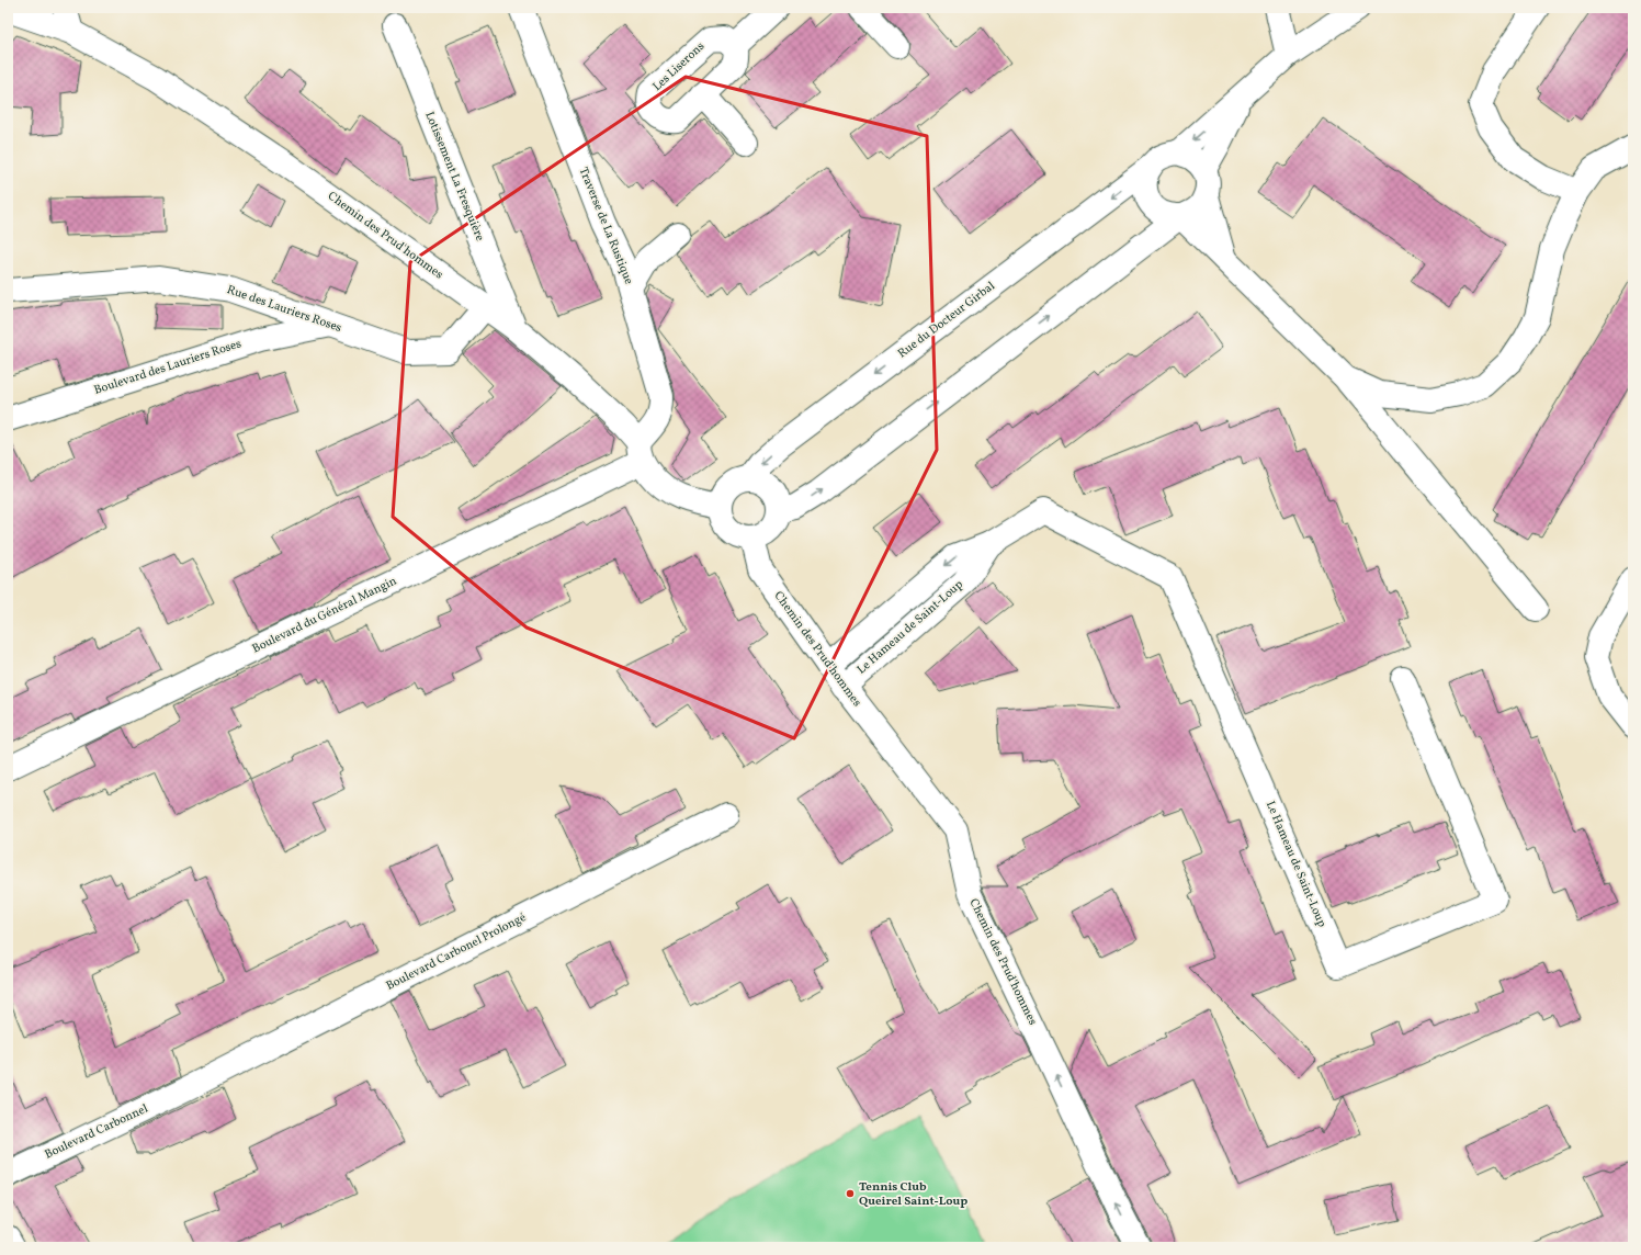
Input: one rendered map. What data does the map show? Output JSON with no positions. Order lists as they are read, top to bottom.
{
  "streets": {
    "street": [
      "Les Liserons",
      "Lotissement La Fresquière",
      "Traverse de La Rustique",
      "Chemin des Prud'hommes",
      "Rue des Lauriers Roses",
      "Rue du Docteur Girbal",
      "Boulevard des Lauriers Roses",
      "Boulevard du Général Mangin",
      "Le Hameau de Saint-Loup",
      "Boulevard Carbonel Prolongé",
      "Boulevard Carbonnel"
    ]
  },
  "crossings": [
    ["Lotissement La Fresquière", "Chemin des Prud'hommes"],
    ["Traverse de La Rustique", "Chemin des Prud'hommes"],
    ["Traverse de La Rustique", "Boulevard du Général Mangin"],
    ["Chemin des Prud'hommes", "Rue des Lauriers Roses"],
    ["Chemin des Prud'hommes", "Rue du Docteur Girbal"],
    ["Chemin des Prud'hommes", "Boulevard du Général Mangin"],
    ["Chemin des Prud'hommes", "Le Hameau de Saint-Loup"],
    ["Rue des Lauriers Roses", "Boulevard des Lauriers Roses"],
    ["Boulevard Carbonel Prolongé", "Boulevard Carbonnel"]
  ],
  "one_way": ["Chemin des Prud'hommes"],
  "places": ["Tennis Club Queirel Saint-Loup"]
}
